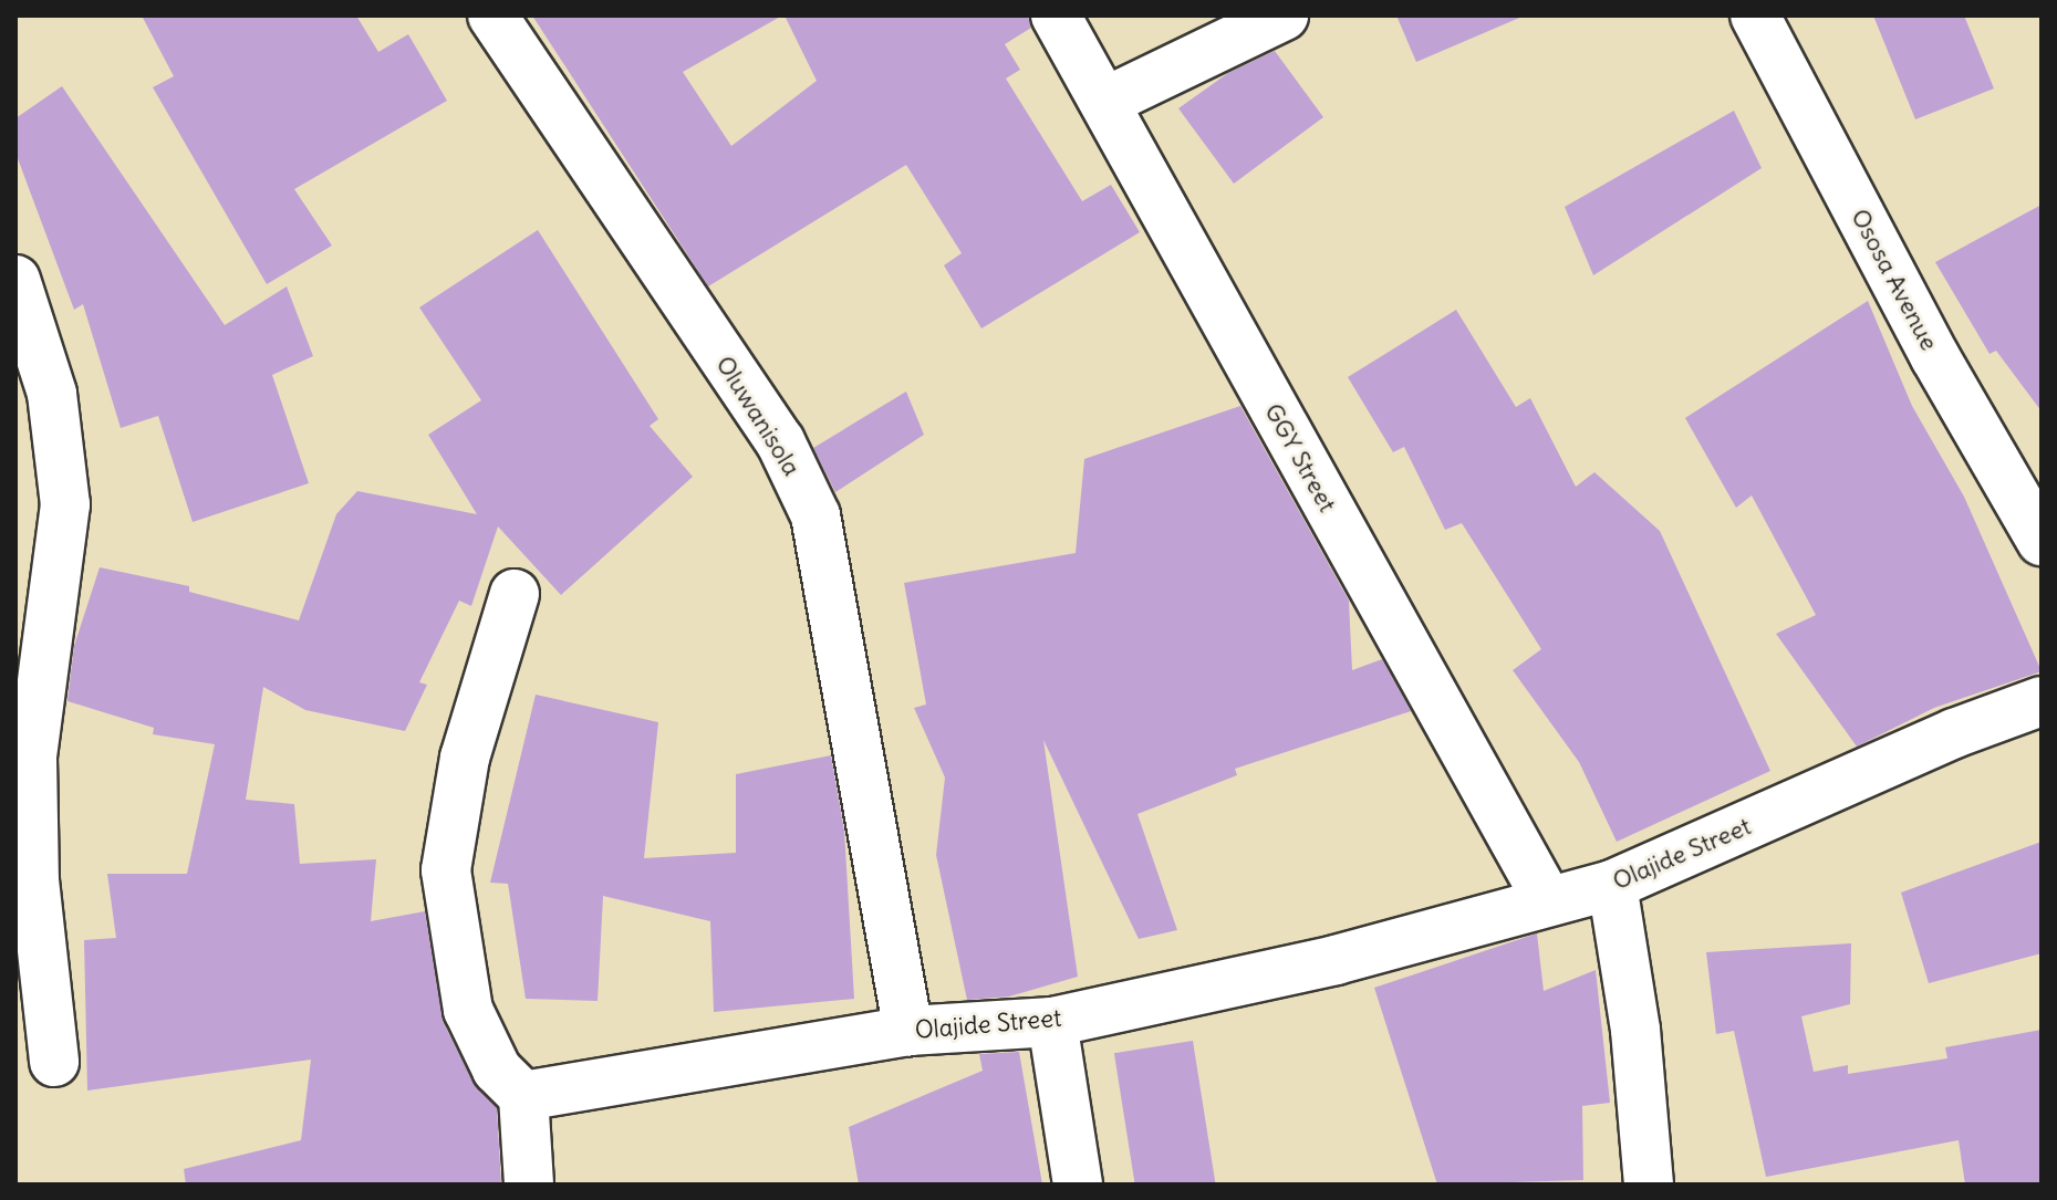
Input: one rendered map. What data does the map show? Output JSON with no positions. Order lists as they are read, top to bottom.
{
  "streets": {
    "street": [
      "Ososa Avenue",
      "Oluwanisola",
      "GGY Street",
      "Olajide Street"
    ]
  },
  "crossings": [
    ["Oluwanisola", "Olajide Street"],
    ["GGY Street", "Olajide Street"]
  ]
}
